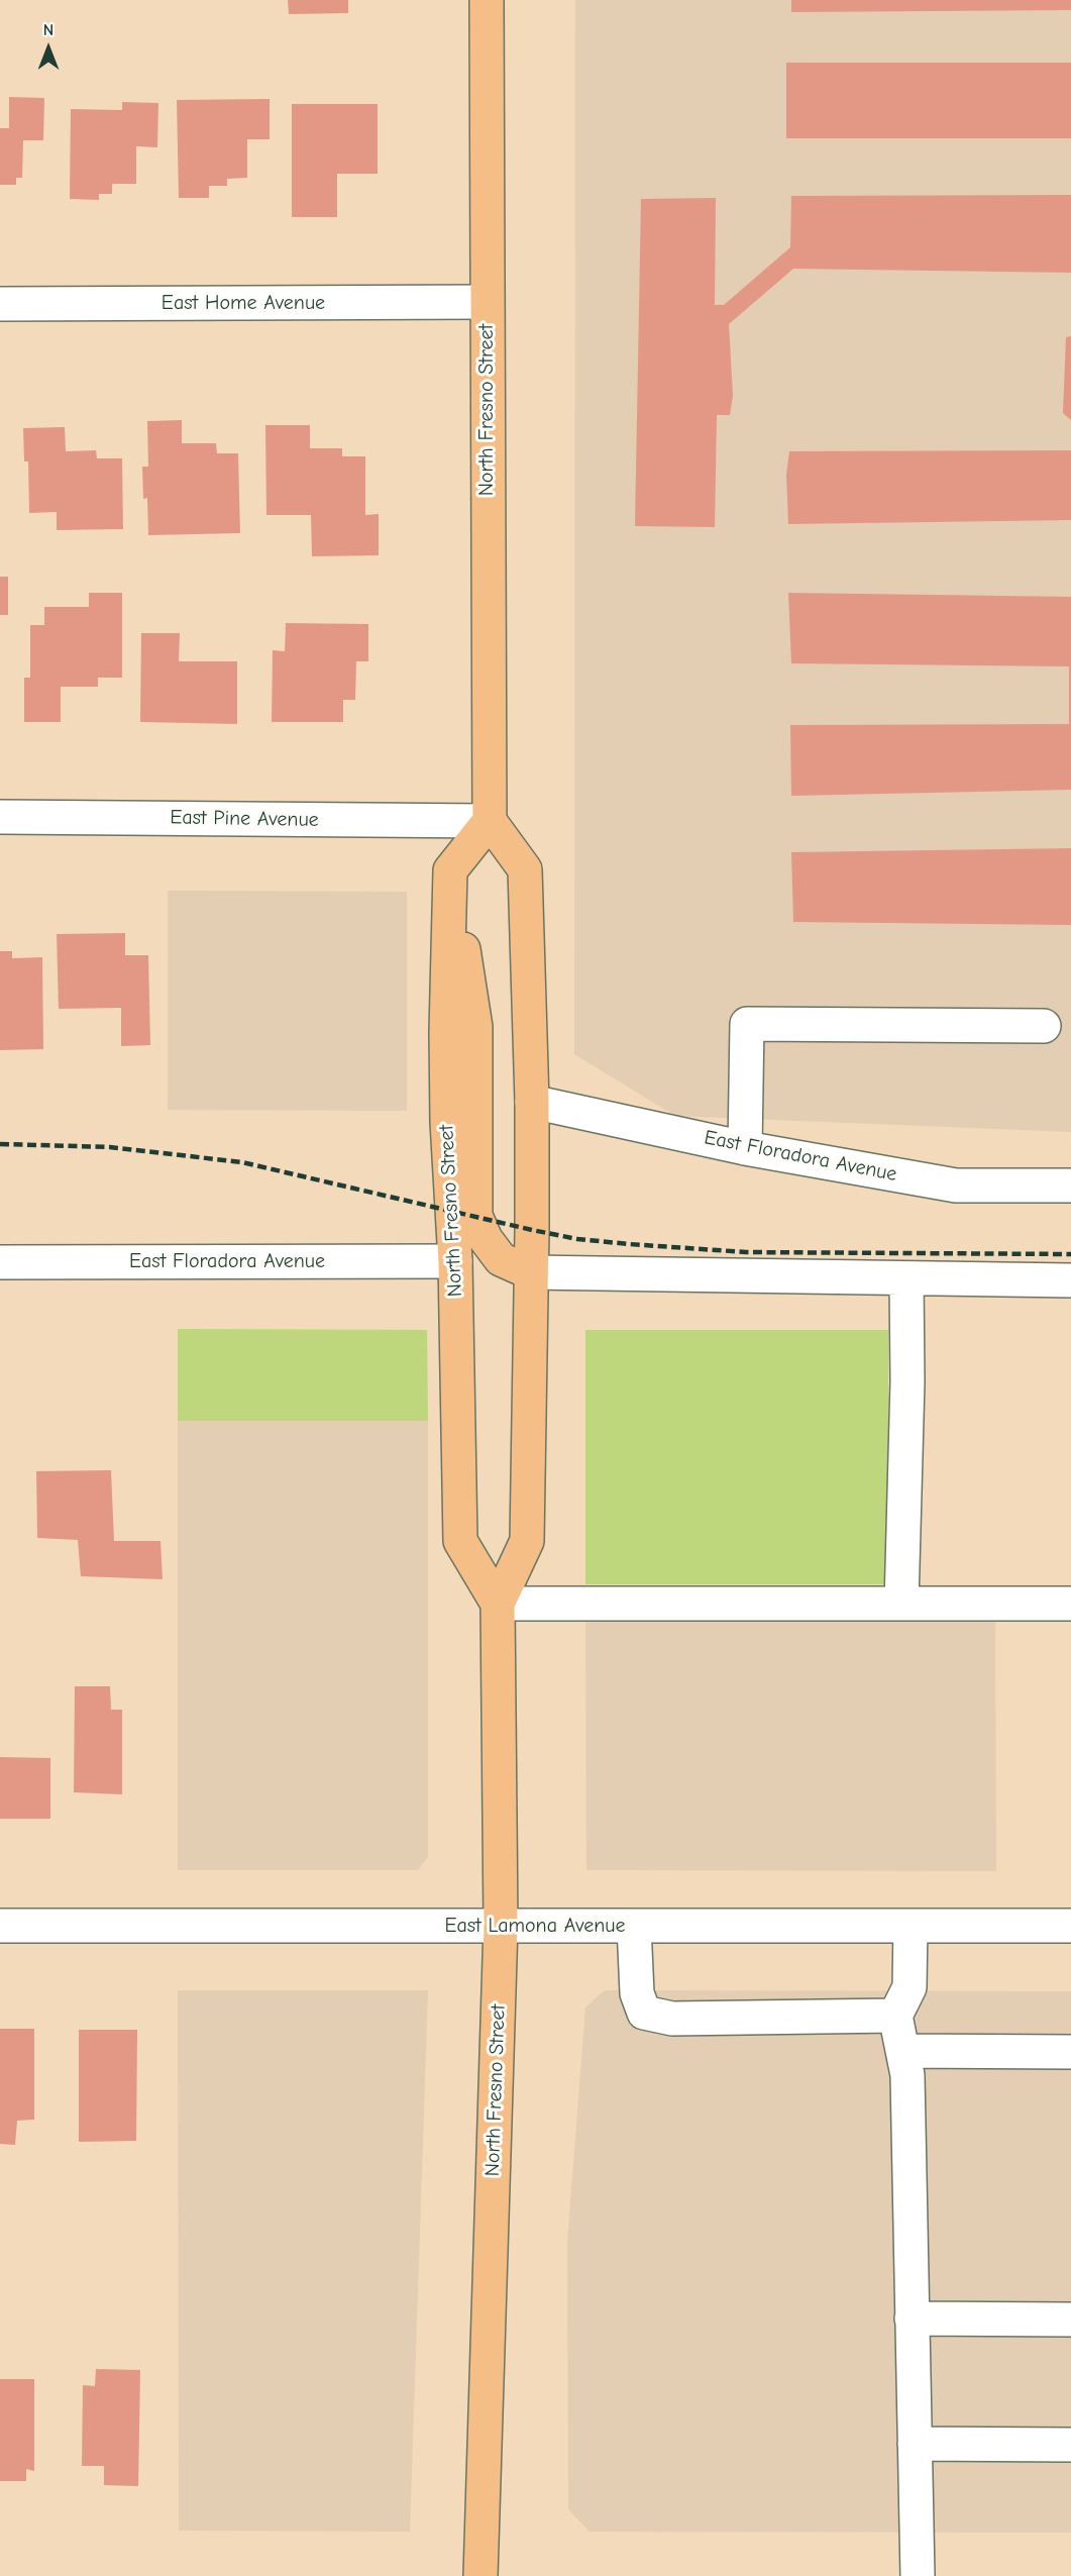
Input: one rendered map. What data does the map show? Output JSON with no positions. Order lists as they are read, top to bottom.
{
  "streets": {
    "main road": ["North Fresno Street"],
    "street": [
      "East Home Avenue",
      "East Pine Avenue",
      "East Floradora Avenue",
      "East Lamona Avenue"
    ]
  },
  "crossings": [
    ["East Home Avenue", "North Fresno Street"],
    ["North Fresno Street", "East Pine Avenue"],
    ["North Fresno Street", "East Floradora Avenue"],
    ["North Fresno Street", "East Lamona Avenue"]
  ],
  "north": "top"
}
